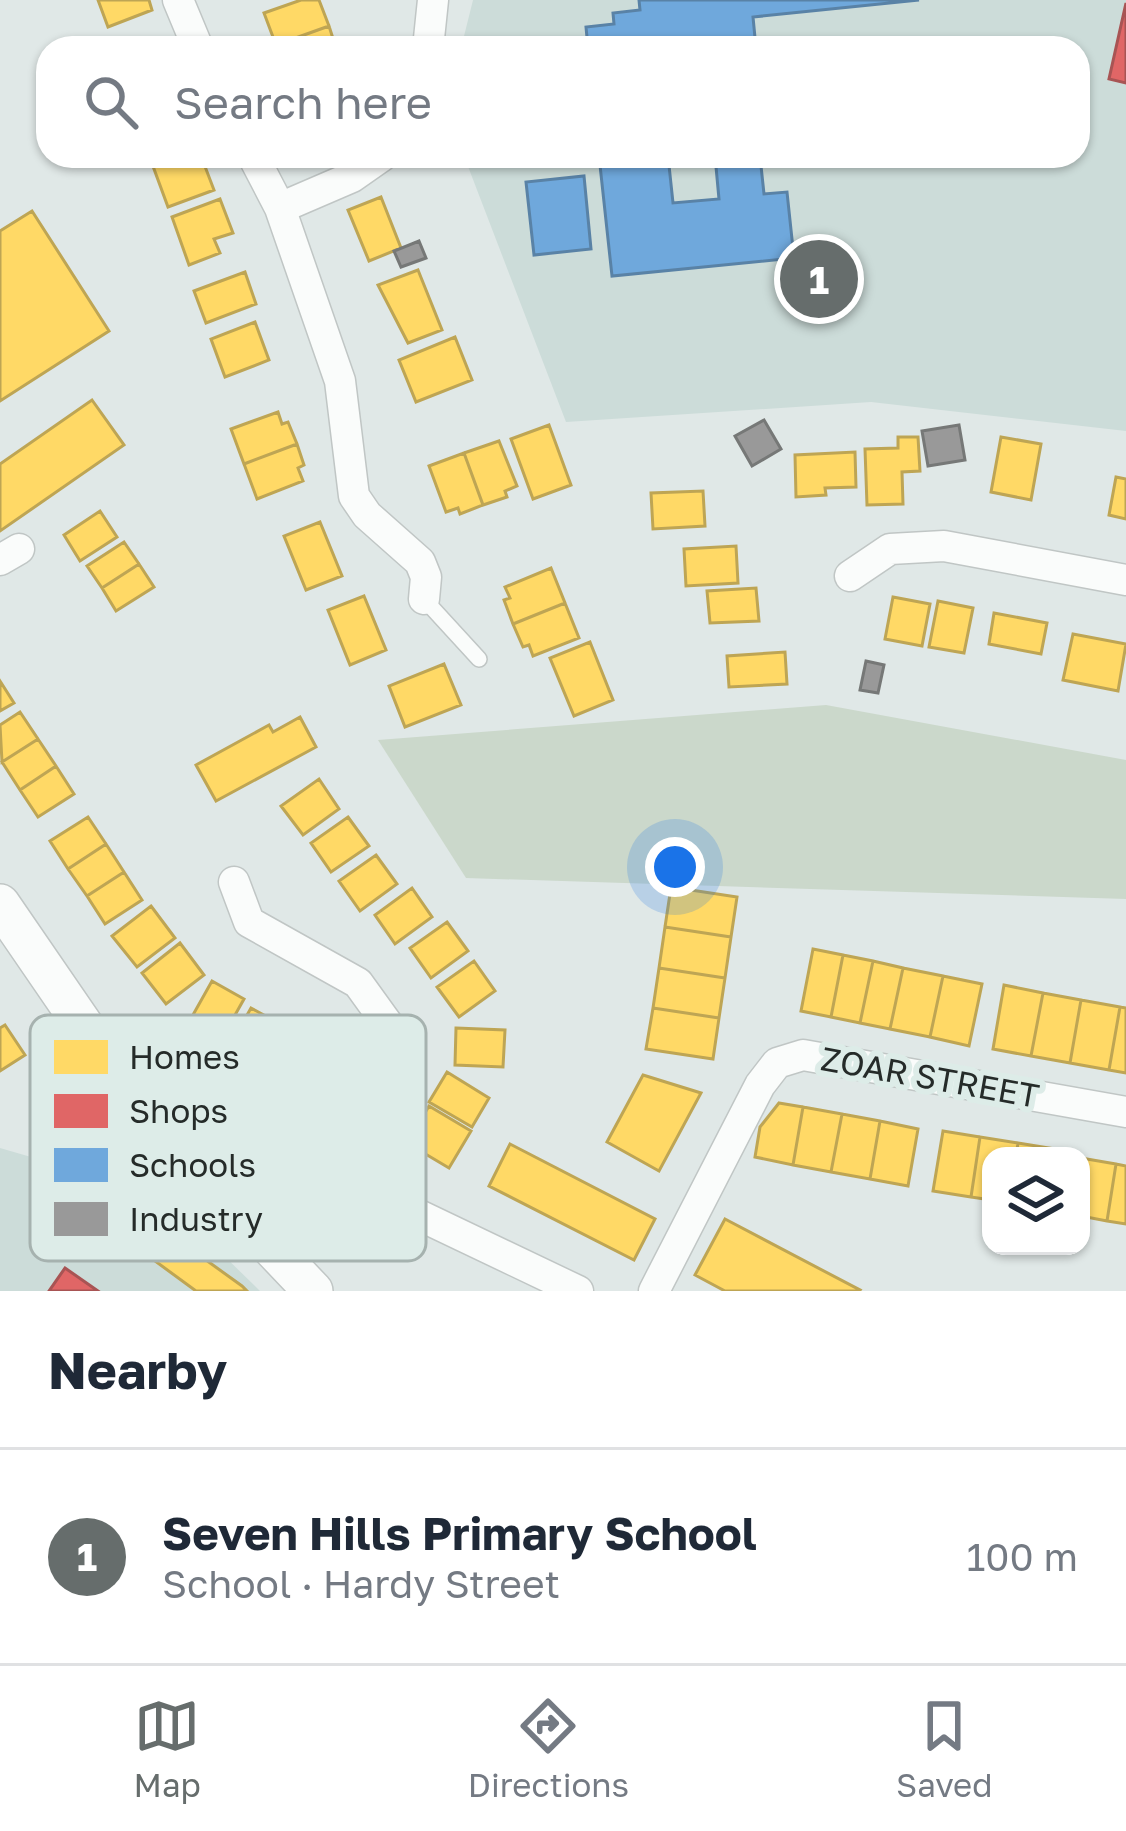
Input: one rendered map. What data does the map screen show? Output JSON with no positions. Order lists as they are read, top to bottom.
{
  "streets": {
    "street": ["ZOAR STREET"]
  },
  "legend": [
    "Homes",
    "Shops",
    "Schools",
    "Industry"
  ],
  "page": {
    "search": "Search here",
    "pins": "1",
    "heading": "Nearby",
    "list": [
      {
        "mark": "1",
        "name": "Seven Hills Primary School",
        "note": "School · Hardy Street",
        "value": "100 m"
      }
    ],
    "nav": ["Map", "Directions", "Saved"]
  }
}
